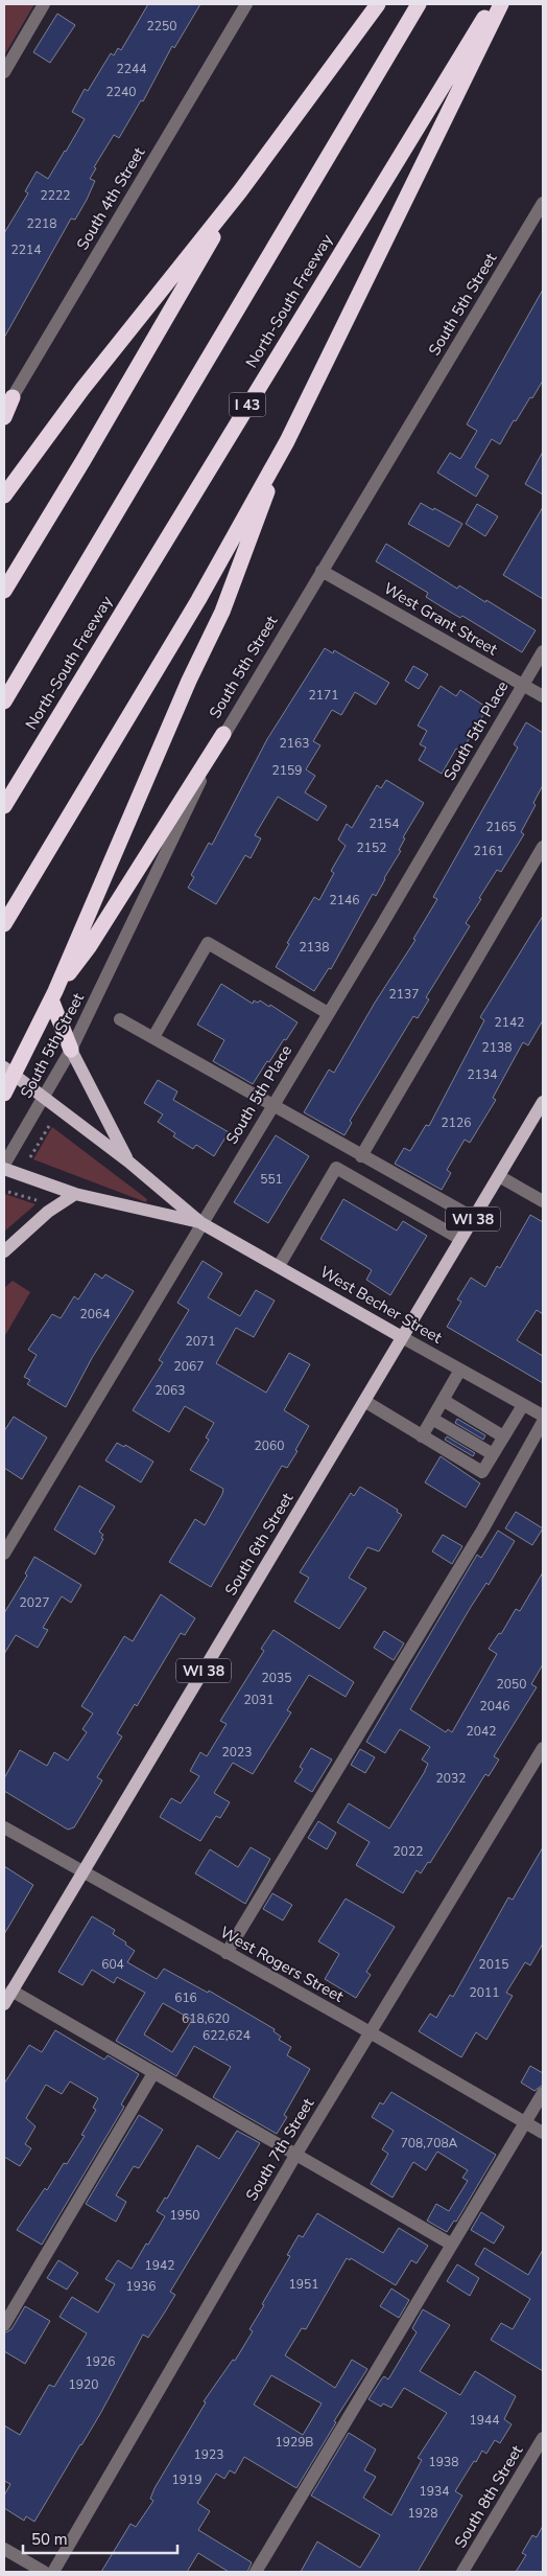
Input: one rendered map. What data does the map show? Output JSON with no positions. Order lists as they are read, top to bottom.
{
  "streets": {
    "highway": ["North-South Freeway", "I 43"],
    "main road": ["WI 38", "West Becher Street", "South 6th Street"],
    "street": [
      "South 4th Street",
      "South 5th Street",
      "West Grant Street",
      "South 5th Place",
      "West Rogers Street",
      "South 7th Street",
      "South 8th Street"
    ]
  },
  "crossings": [
    ["South 5th Street", "West Grant Street"],
    ["South 5th Street", "West Becher Street"],
    ["West Grant Street", "South 5th Place"],
    ["South 5th Place", "West Becher Street"],
    ["West Becher Street", "South 6th Street"],
    ["South 6th Street", "West Rogers Street"],
    ["West Rogers Street", "South 7th Street"]
  ],
  "house_numbers": [
    "2250",
    "2244",
    "2240",
    "2222",
    "2218",
    "2214",
    "2171",
    "2163",
    "2159",
    "2154",
    "2165",
    "2152",
    "2161",
    "2146",
    "2138",
    "2137",
    "2142",
    "2138",
    "2134",
    "2126",
    "551",
    "2064",
    "2071",
    "2067",
    "2063",
    "2060",
    "2027",
    "2035",
    "2050",
    "2031",
    "2046",
    "2042",
    "2023",
    "2032",
    "2022",
    "604",
    "2015",
    "2011",
    "616",
    "618,620",
    "622,624",
    "708,708A",
    "1950",
    "1942",
    "1951",
    "1936",
    "1926",
    "1920",
    "1944",
    "1929B",
    "1923",
    "1938",
    "1919",
    "1934",
    "1928"
  ],
  "scale_bar": "50 m"
}
